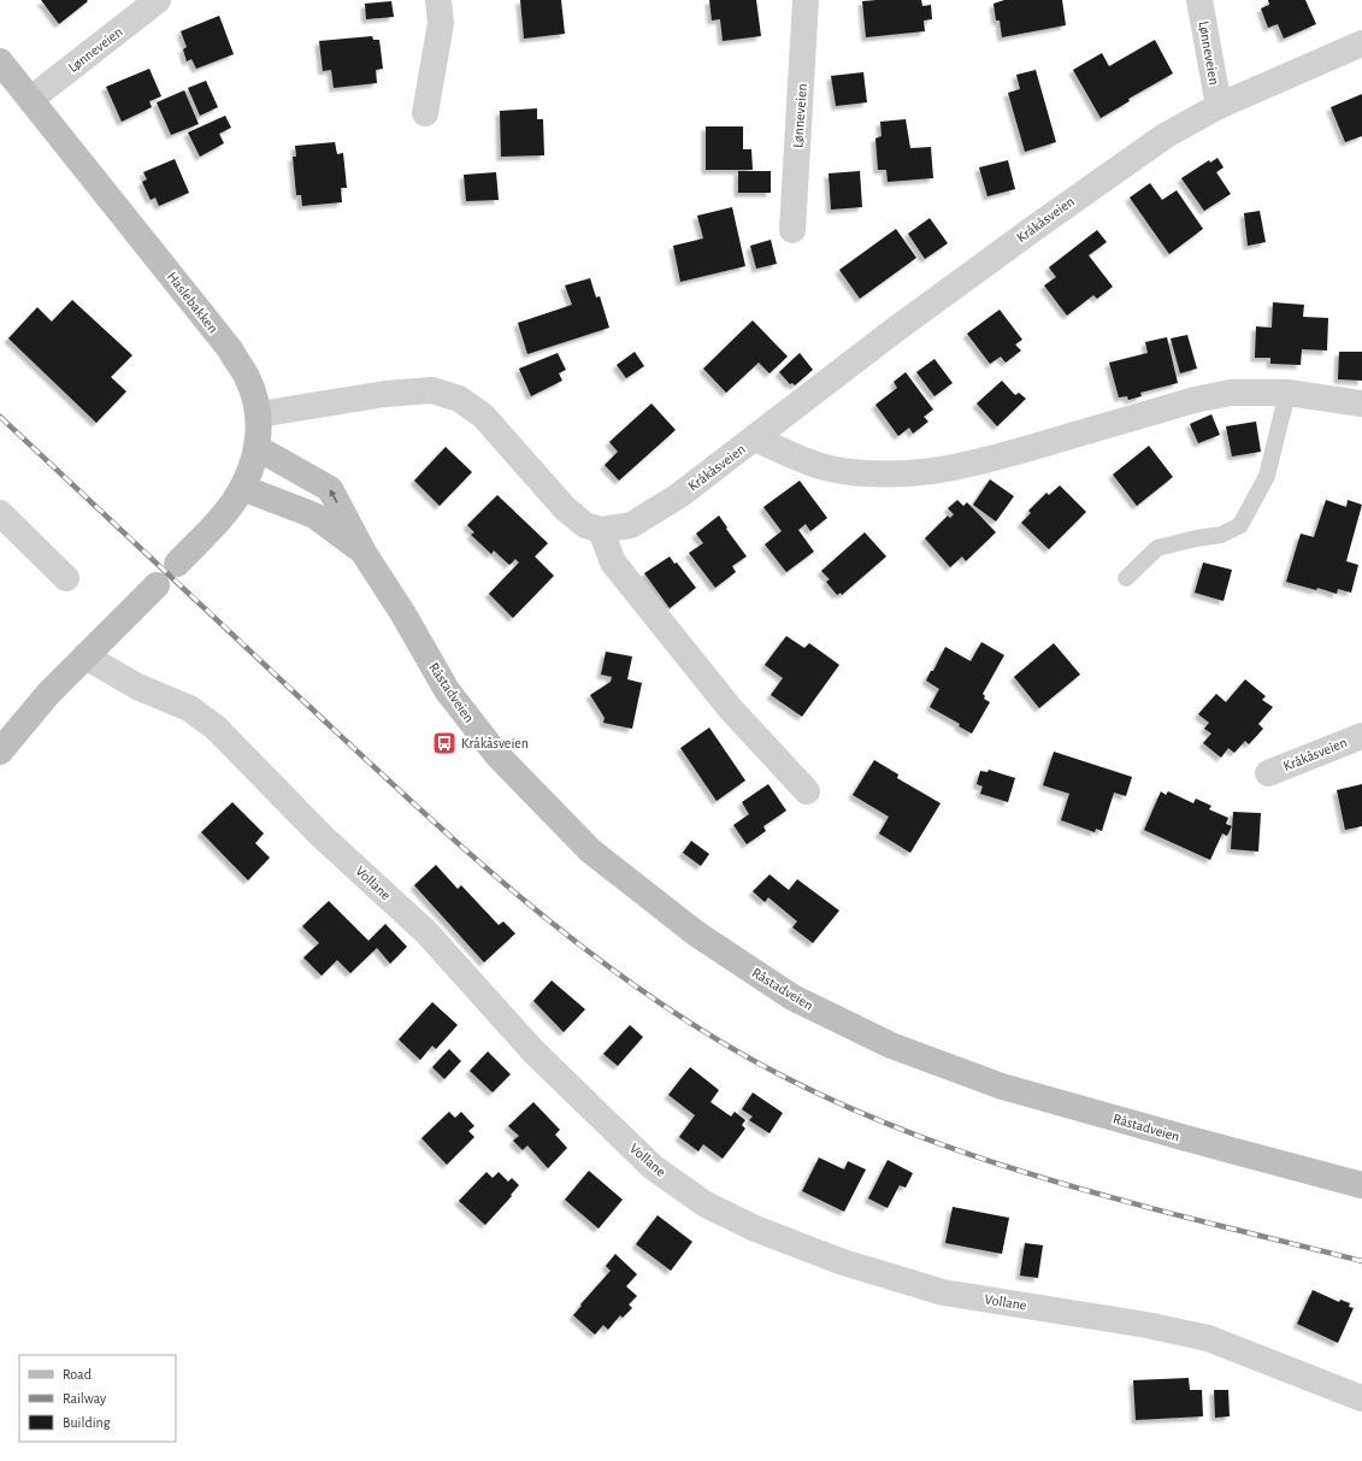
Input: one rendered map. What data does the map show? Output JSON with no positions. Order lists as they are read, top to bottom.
{
  "streets": {
    "main road": ["Haslebakken", "Råstadveien"],
    "street": ["Lønneveien", "Kråkåsveien", "Vollane"]
  },
  "crossings": [
    ["Lønneveien", "Kråkåsveien"],
    ["Lønneveien", "Haslebakken"],
    ["Haslebakken", "Råstadveien"]
  ],
  "places": {
    "bus stop": ["Kråkåsveien"]
  },
  "legend": ["Road", "Railway", "Building"]
}
